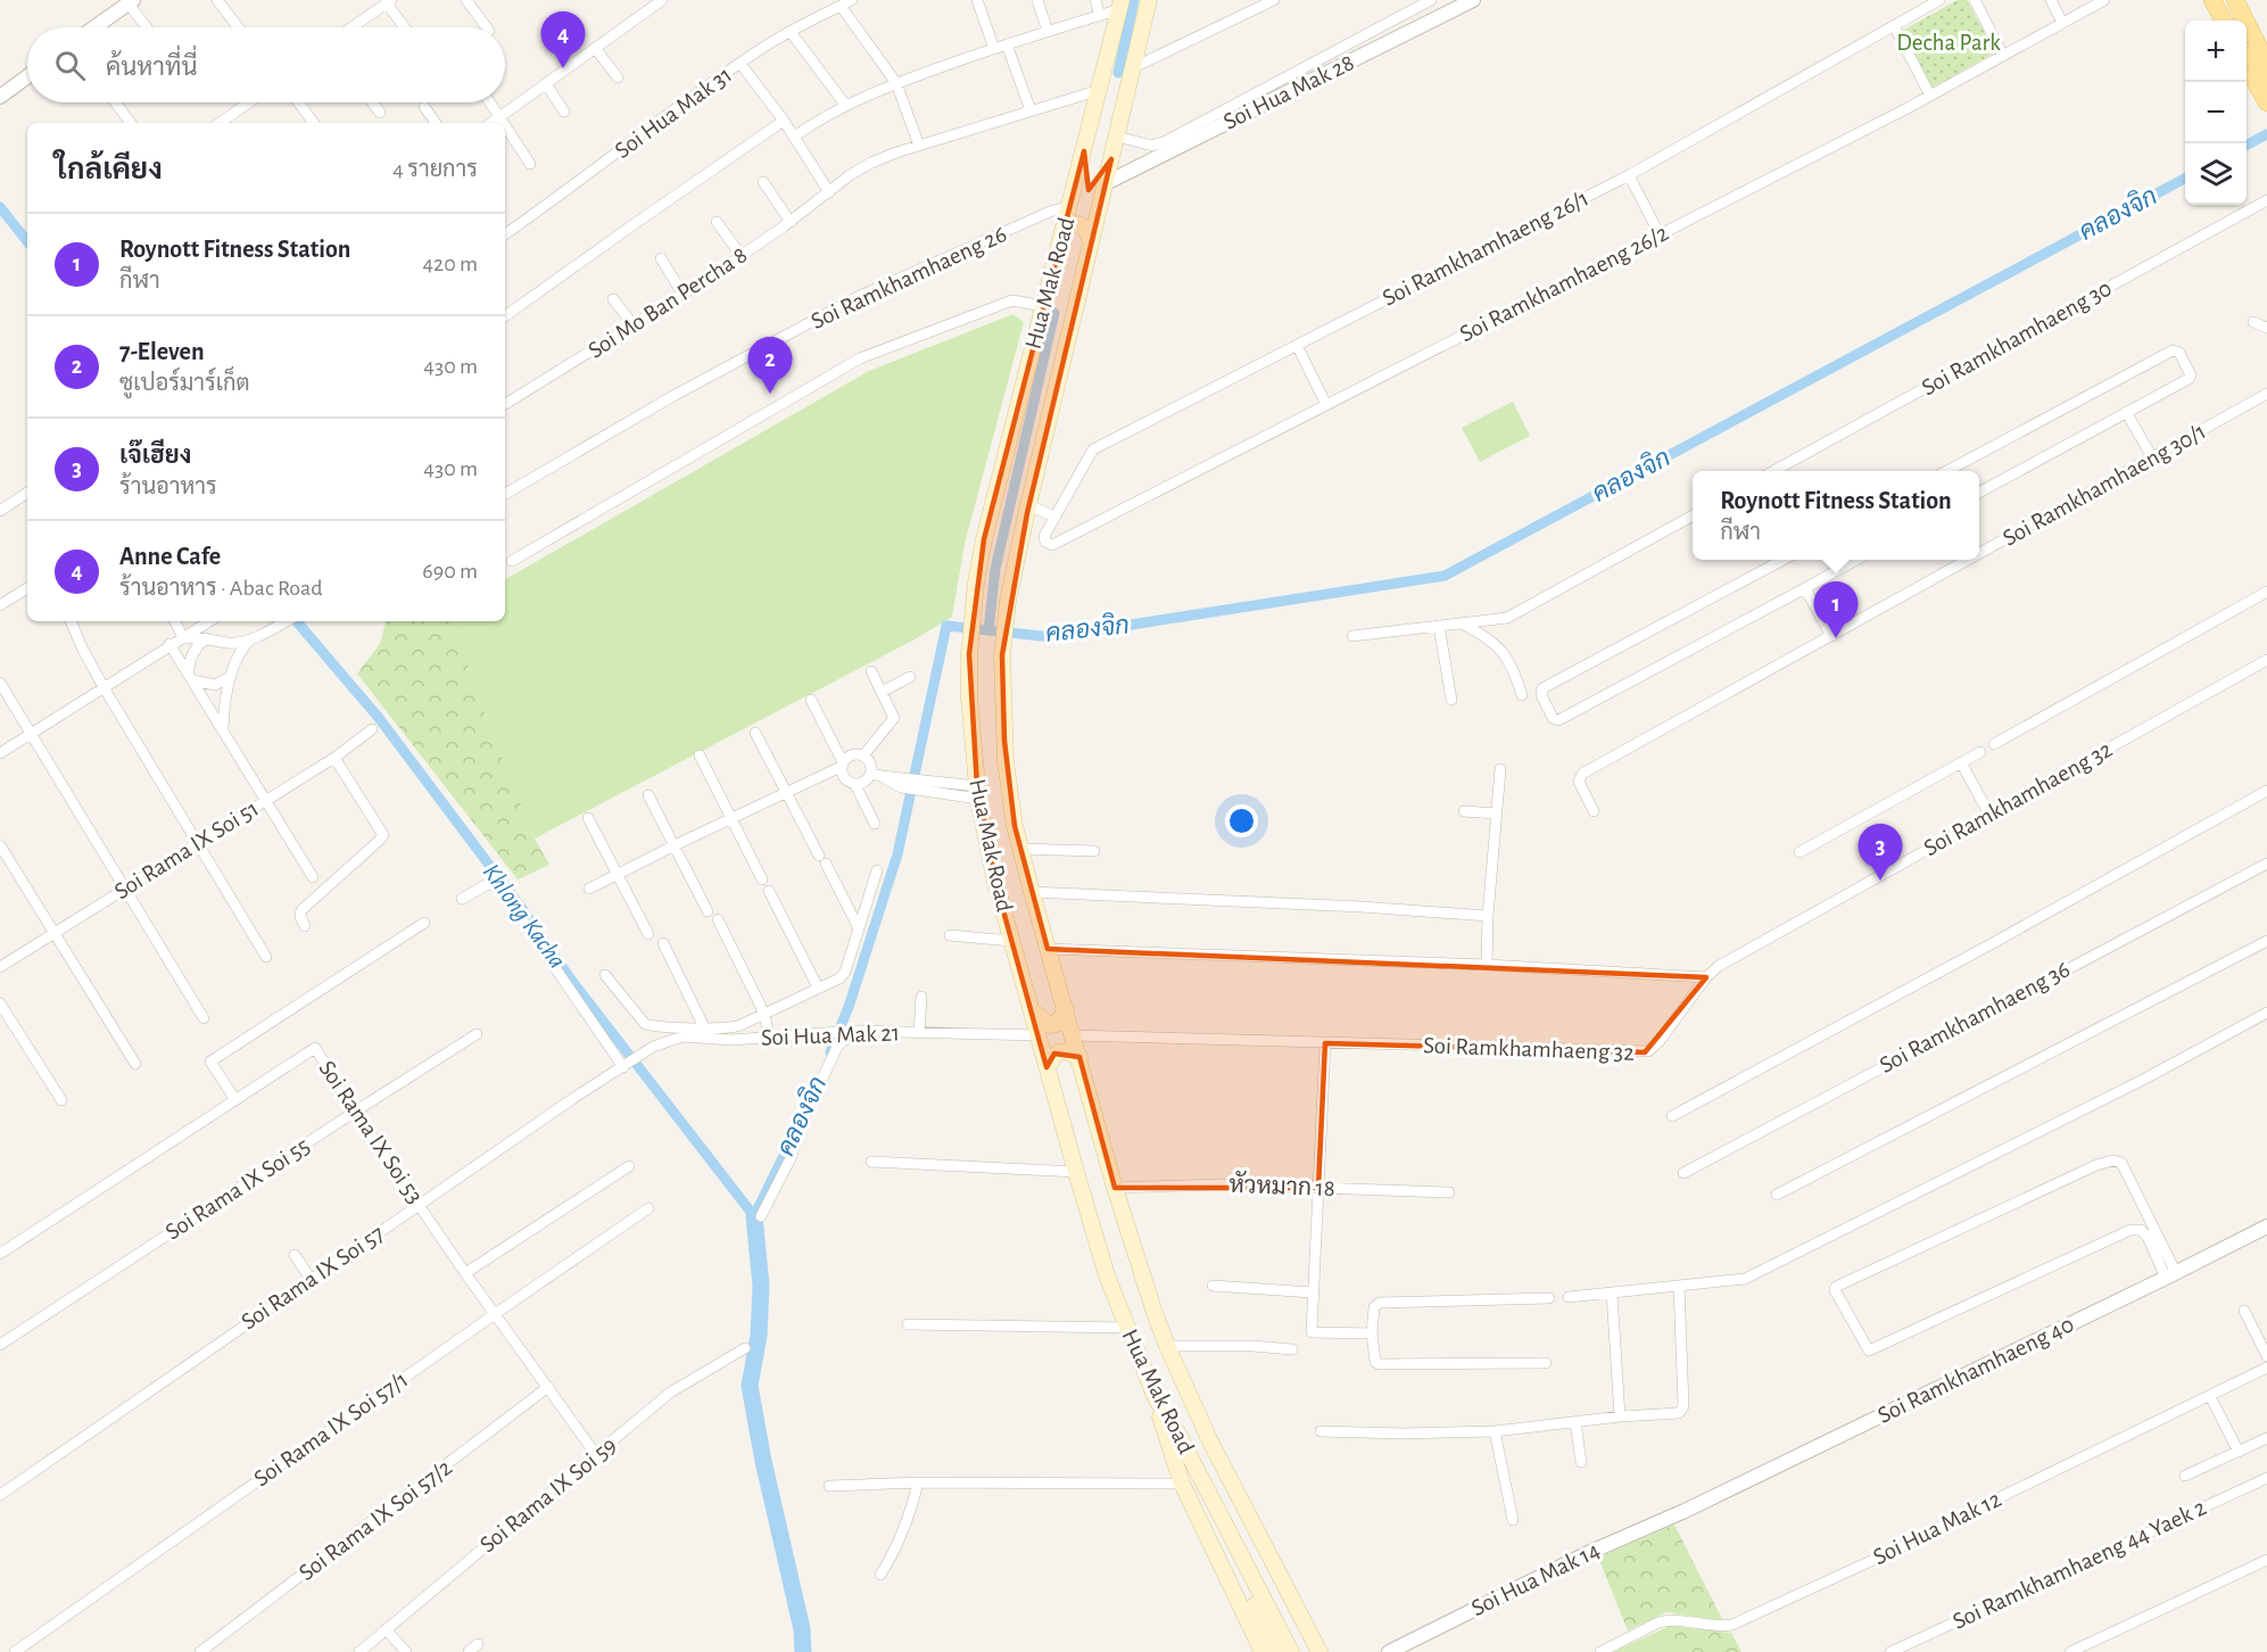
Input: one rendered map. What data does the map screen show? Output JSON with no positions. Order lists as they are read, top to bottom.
{
  "streets": {
    "main road": ["Hua Mak Road"],
    "street": [
      "Soi Hua Mak 28",
      "Soi Hua Mak 31",
      "Soi Ramkhamhaeng 26/1",
      "Soi Ramkhamhaeng 26",
      "Soi Ramkhamhaeng 26/2",
      "Soi Mo Ban Percha 8",
      "Soi Ramkhamhaeng 30",
      "Soi Ramkhamhaeng 30/1",
      "Soi Ramkhamhaeng 32",
      "Soi Rama IX Soi 51",
      "Soi Ramkhamhaeng 36",
      "Soi Hua Mak 21",
      "Soi Rama IX Soi 53",
      "หัวหมาก 18",
      "Soi Rama IX Soi 55",
      "Soi Rama IX Soi 57",
      "Soi Ramkhamhaeng 40",
      "Soi Rama IX Soi 57/1",
      "Soi Rama IX Soi 59",
      "Soi Rama IX Soi 57/2",
      "Soi Hua Mak 12",
      "Soi Ramkhamhaeng 44 Yaek 2",
      "Soi Hua Mak 14"
    ]
  },
  "crossings": [
    ["Soi Hua Mak 28", "Hua Mak Road"],
    ["Soi Ramkhamhaeng 26/1", "Soi Ramkhamhaeng 26/2"],
    ["Soi Ramkhamhaeng 26", "Hua Mak Road"],
    ["Hua Mak Road", "Soi Mo Ban Percha 8"],
    ["Hua Mak Road", "Soi Hua Mak 21"],
    ["Hua Mak Road", "หัวหมาก 18"],
    ["Soi Hua Mak 21", "Soi Rama IX Soi 57"],
    ["Soi Rama IX Soi 53", "Soi Rama IX Soi 55"],
    ["Soi Rama IX Soi 53", "Soi Rama IX Soi 57"],
    ["Soi Rama IX Soi 53", "Soi Rama IX Soi 57/1"],
    ["Soi Rama IX Soi 53", "Soi Rama IX Soi 59"],
    ["Soi Rama IX Soi 53", "Soi Rama IX Soi 57/2"],
    ["Soi Ramkhamhaeng 40", "Soi Hua Mak 14"]
  ],
  "water": ["คลองจิก", "Khlong Kacha"],
  "parks": ["Decha Park"],
  "page": {
    "pins": [
      "4",
      "2",
      "1",
      "3"
    ],
    "map_buttons": ["+", "−"],
    "search": "ค้นหาที่นี่",
    "heading": ["ใกล้เคียง", "4 รายการ"],
    "list": [
      {
        "mark": "1",
        "name": "Roynott Fitness Station",
        "note": "กีฬา",
        "value": "420 m"
      },
      {
        "mark": "2",
        "name": "7-Eleven",
        "note": "ซูเปอร์มาร์เก็ต",
        "value": "430 m"
      },
      {
        "mark": "3",
        "name": "เจ๊เฮียง",
        "note": "ร้านอาหาร",
        "value": "430 m"
      },
      {
        "mark": "4",
        "name": "Anne Cafe",
        "note": "ร้านอาหาร · Abac Road",
        "value": "690 m"
      }
    ],
    "popup": ["Roynott Fitness Station", "กีฬา"]
  }
}
